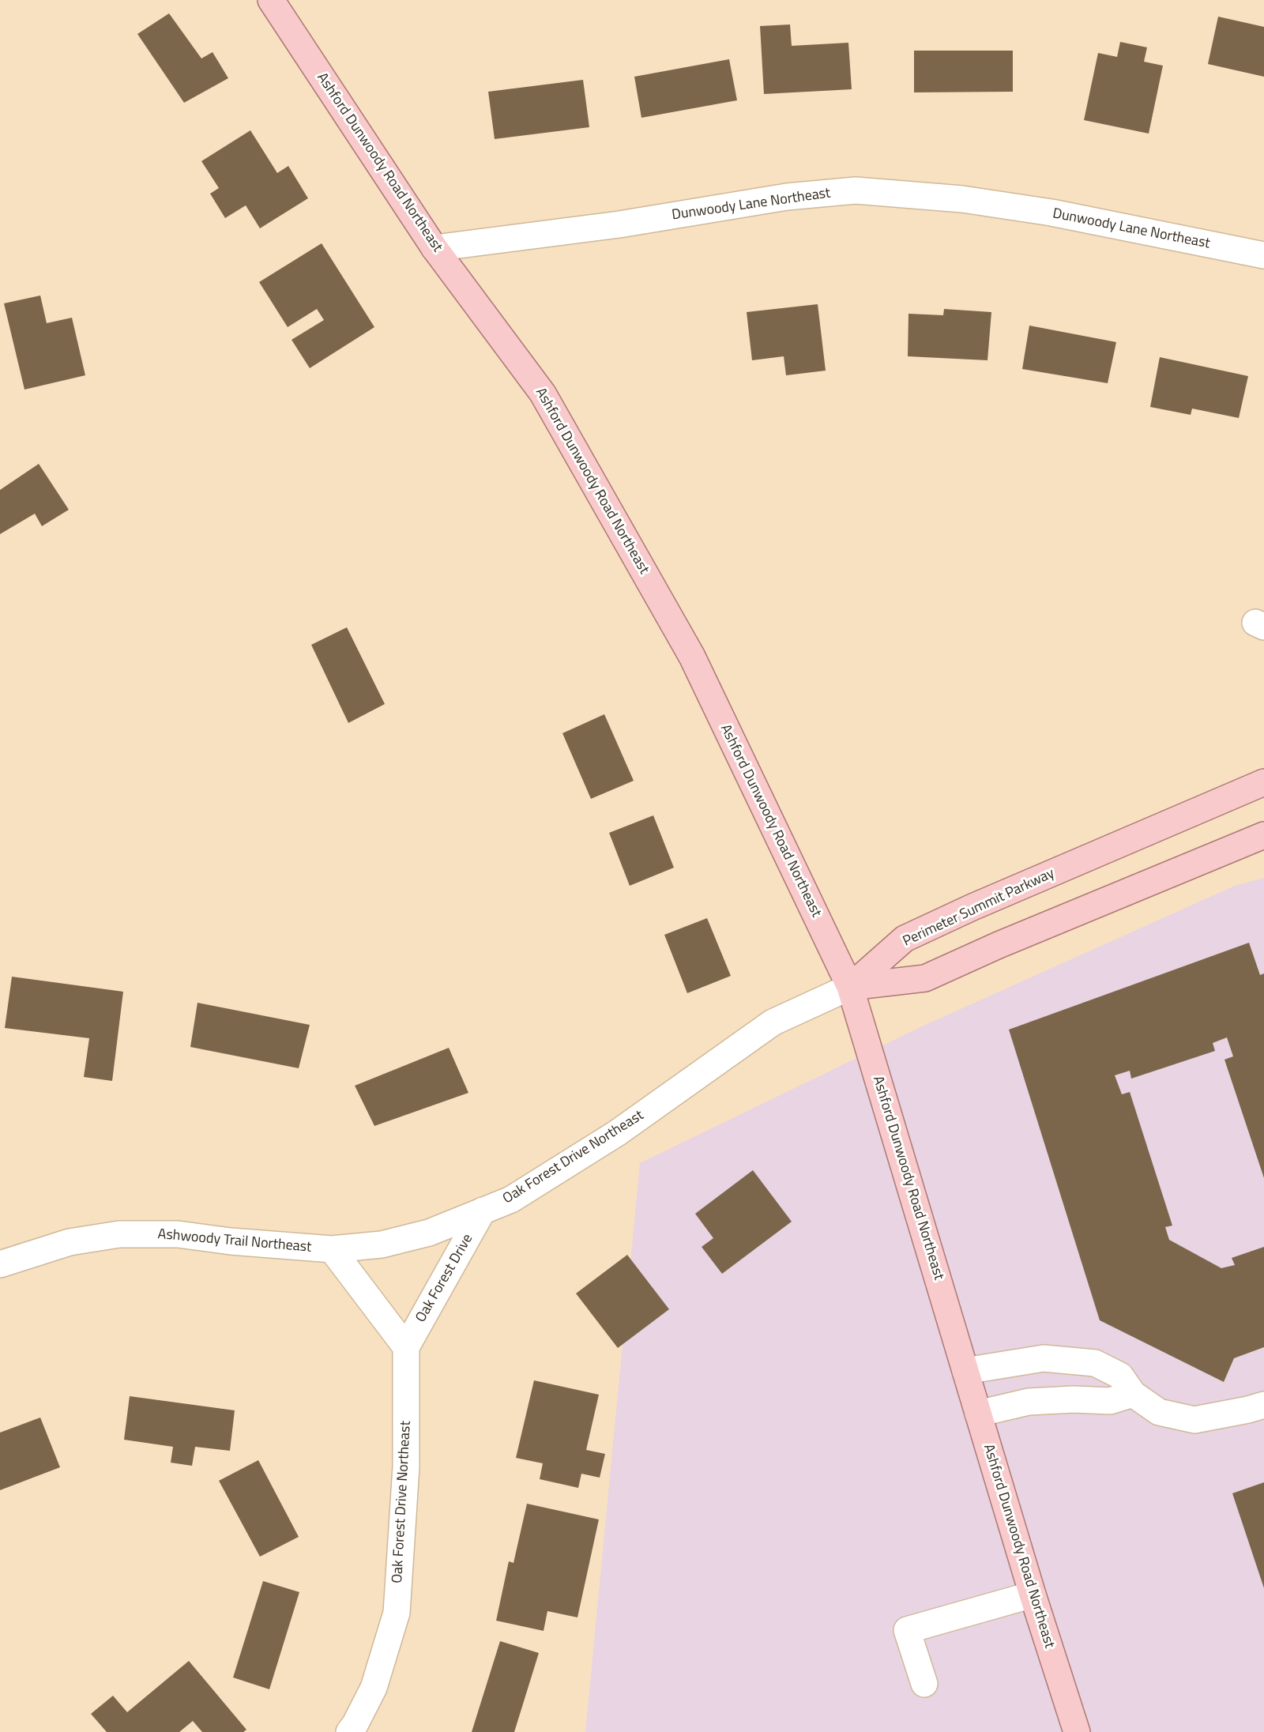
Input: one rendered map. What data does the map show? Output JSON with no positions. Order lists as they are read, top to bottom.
{
  "streets": {
    "main road": ["Ashford Dunwoody Road Northeast", "Perimeter Summit Parkway"],
    "street": [
      "Dunwoody Lane Northeast",
      "Oak Forest Drive Northeast",
      "Ashwoody Trail Northeast",
      "Oak Forest Drive"
    ]
  },
  "crossings": [
    ["Ashford Dunwoody Road Northeast", "Dunwoody Lane Northeast"],
    ["Ashford Dunwoody Road Northeast", "Perimeter Summit Parkway"],
    ["Ashford Dunwoody Road Northeast", "Oak Forest Drive Northeast"],
    ["Perimeter Summit Parkway", "Oak Forest Drive Northeast"],
    ["Oak Forest Drive Northeast", "Ashwoody Trail Northeast"],
    ["Oak Forest Drive Northeast", "Oak Forest Drive"]
  ]
}
